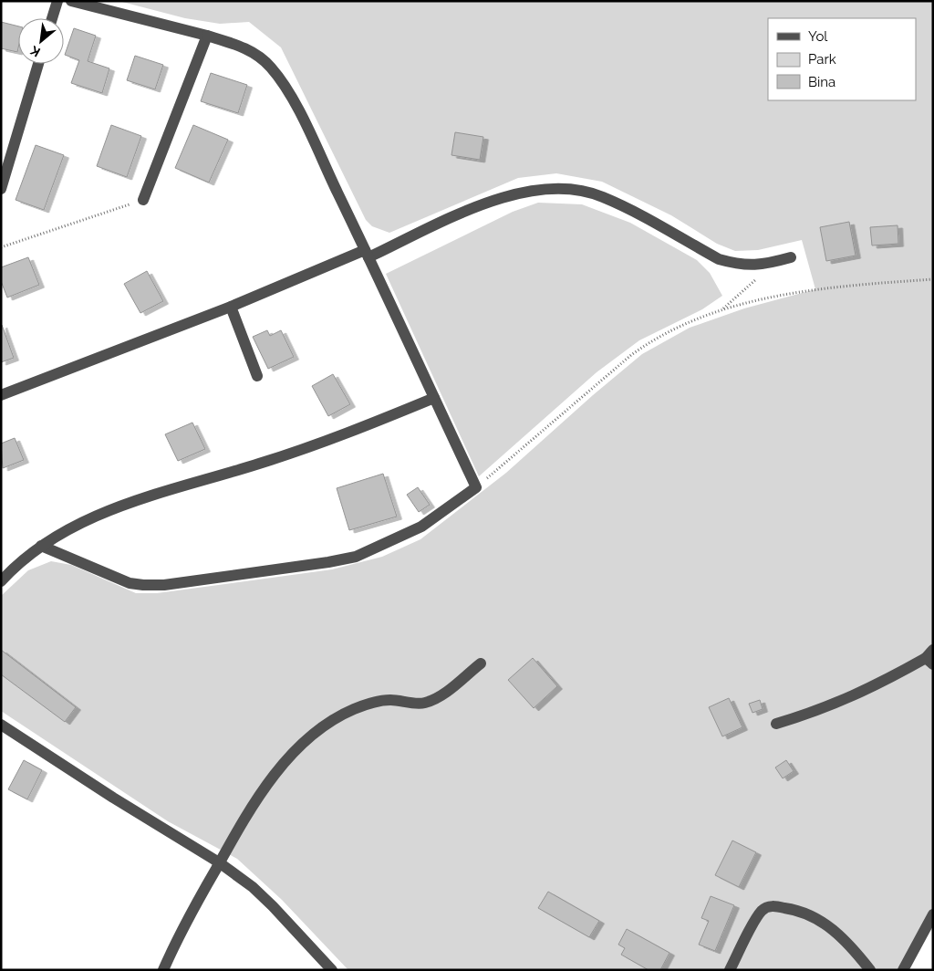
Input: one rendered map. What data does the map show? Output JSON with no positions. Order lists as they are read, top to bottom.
{
  "legend": ["Yol", "Park", "Bina"],
  "north": "bottom left"
}
